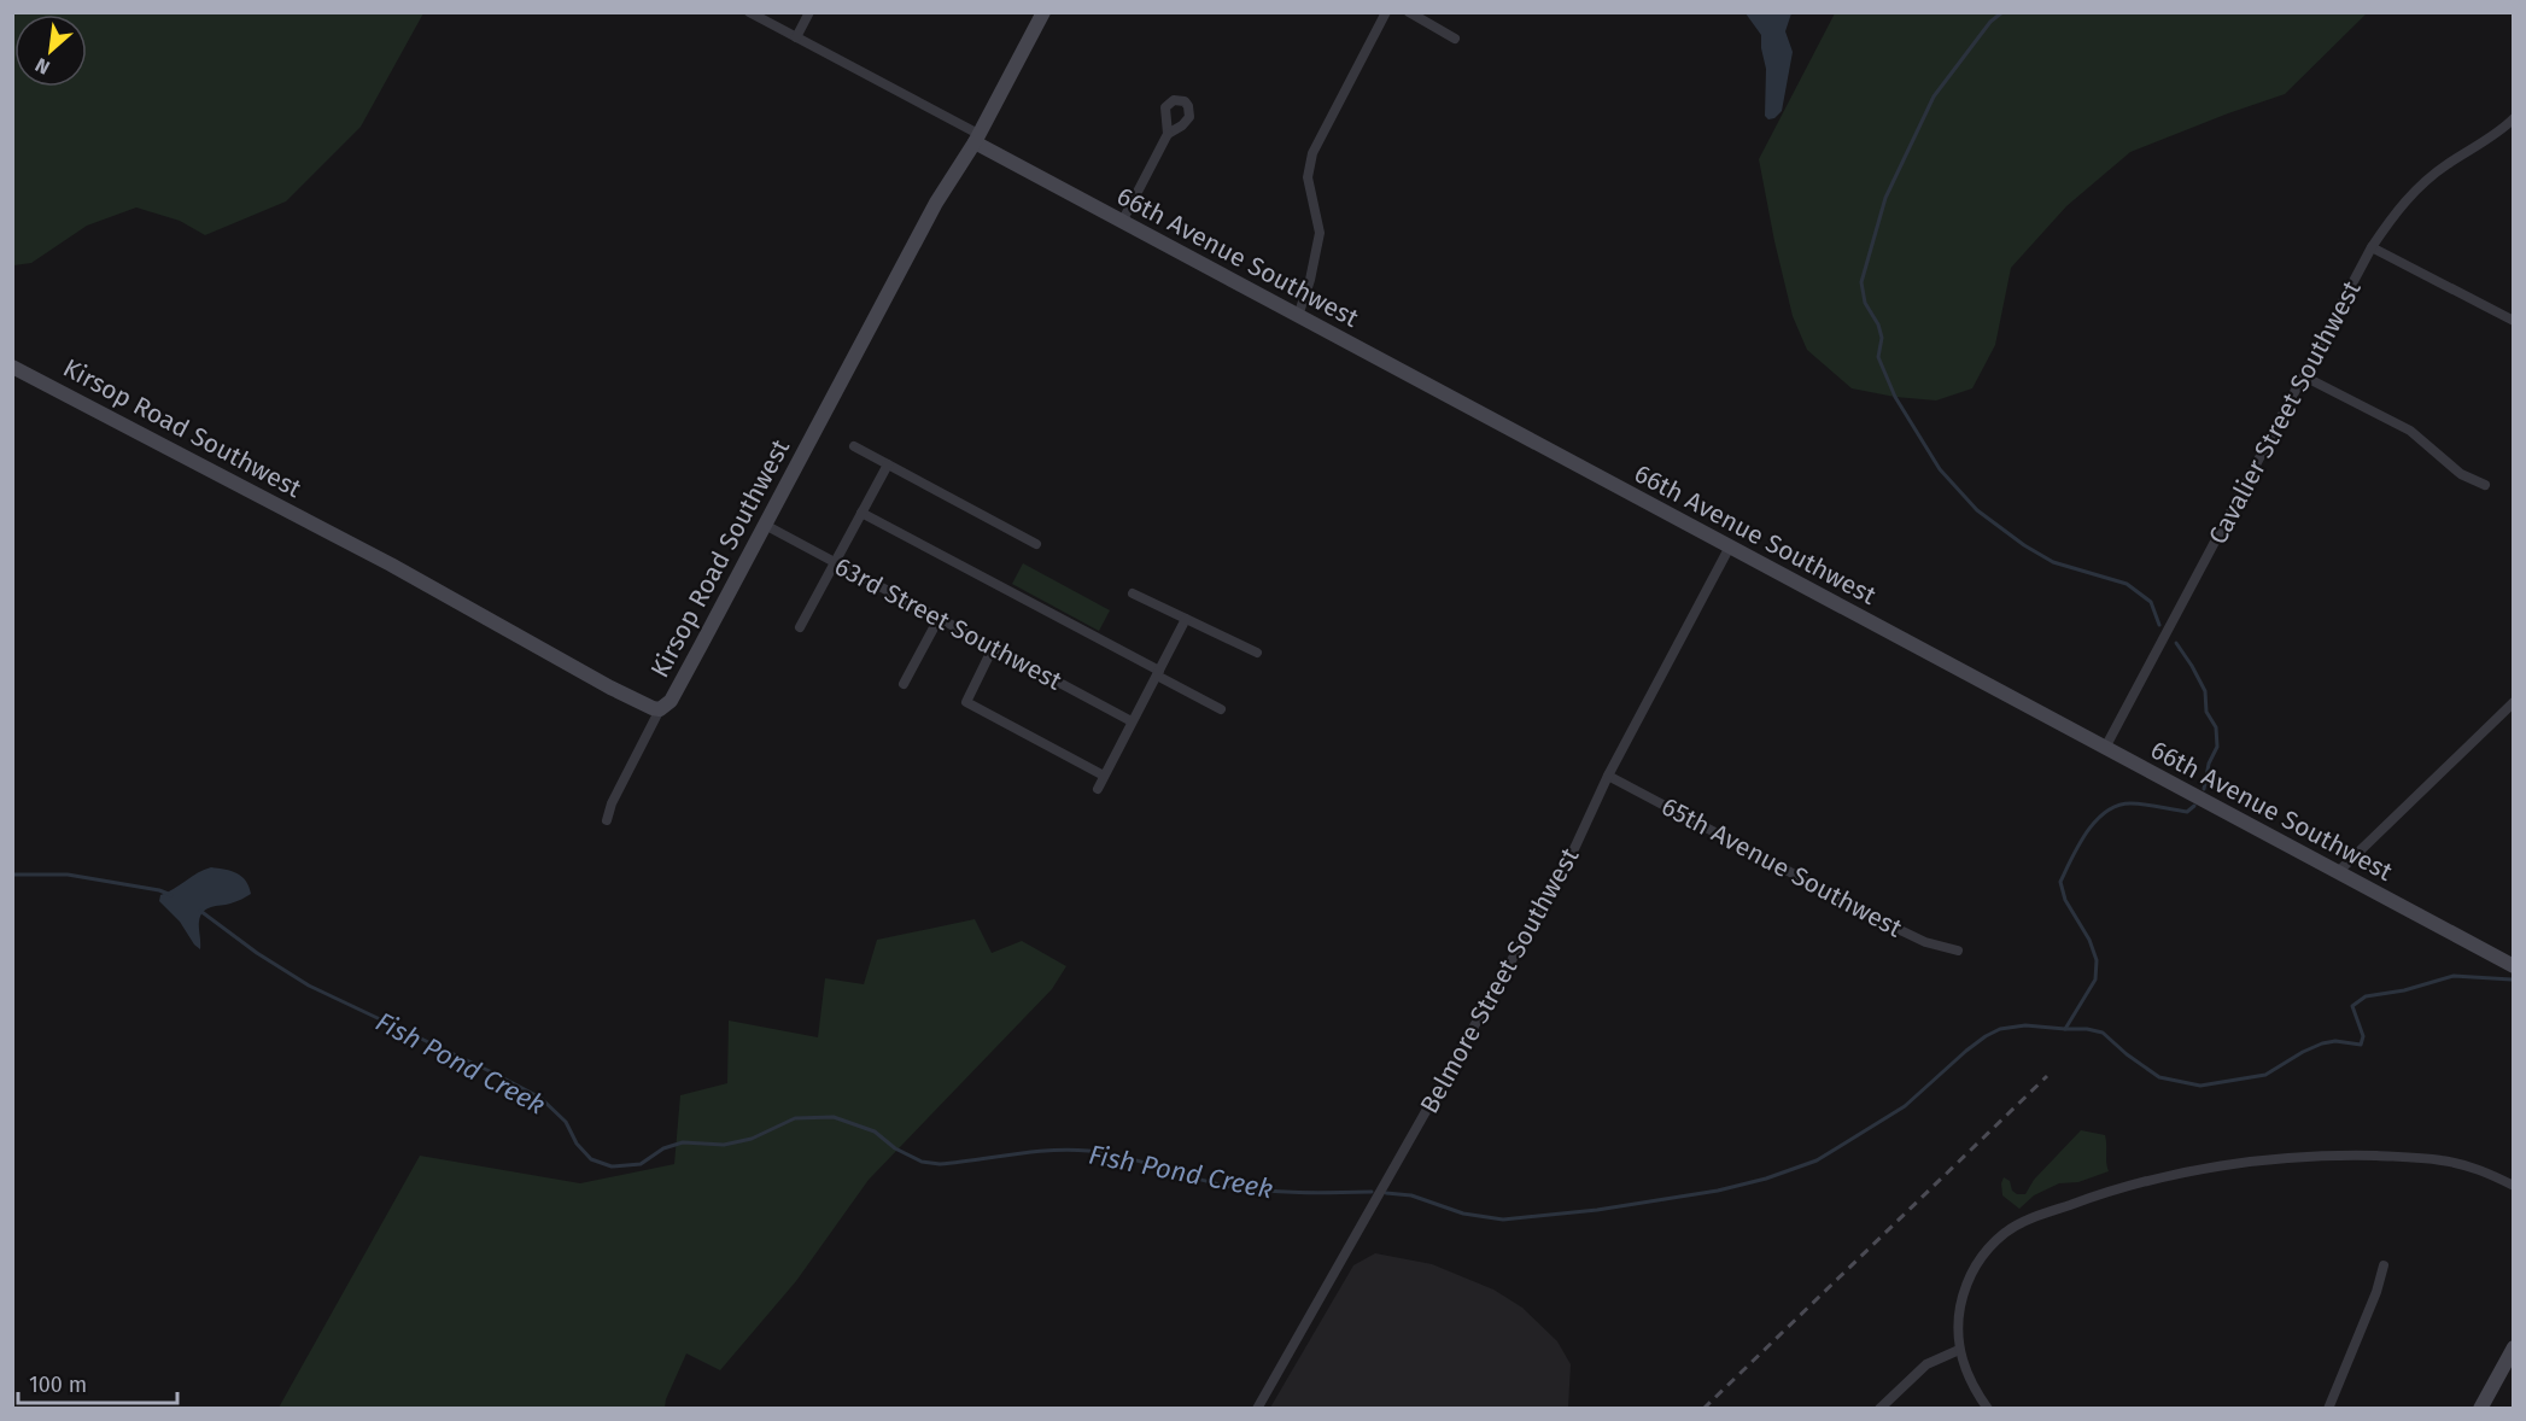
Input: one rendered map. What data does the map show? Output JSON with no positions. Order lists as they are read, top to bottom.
{
  "streets": {
    "street": [
      "66th Avenue Southwest",
      "Cavalier Street Southwest",
      "Kirsop Road Southwest",
      "63rd Street Southwest",
      "65th Avenue Southwest",
      "Belmore Street Southwest"
    ]
  },
  "crossings": [
    ["66th Avenue Southwest", "Cavalier Street Southwest"],
    ["66th Avenue Southwest", "Kirsop Road Southwest"],
    ["66th Avenue Southwest", "Belmore Street Southwest"],
    ["Kirsop Road Southwest", "63rd Street Southwest"],
    ["65th Avenue Southwest", "Belmore Street Southwest"]
  ],
  "water": ["Fish Pond Creek"],
  "scale_bar": "100 m",
  "north": "bottom left"
}
